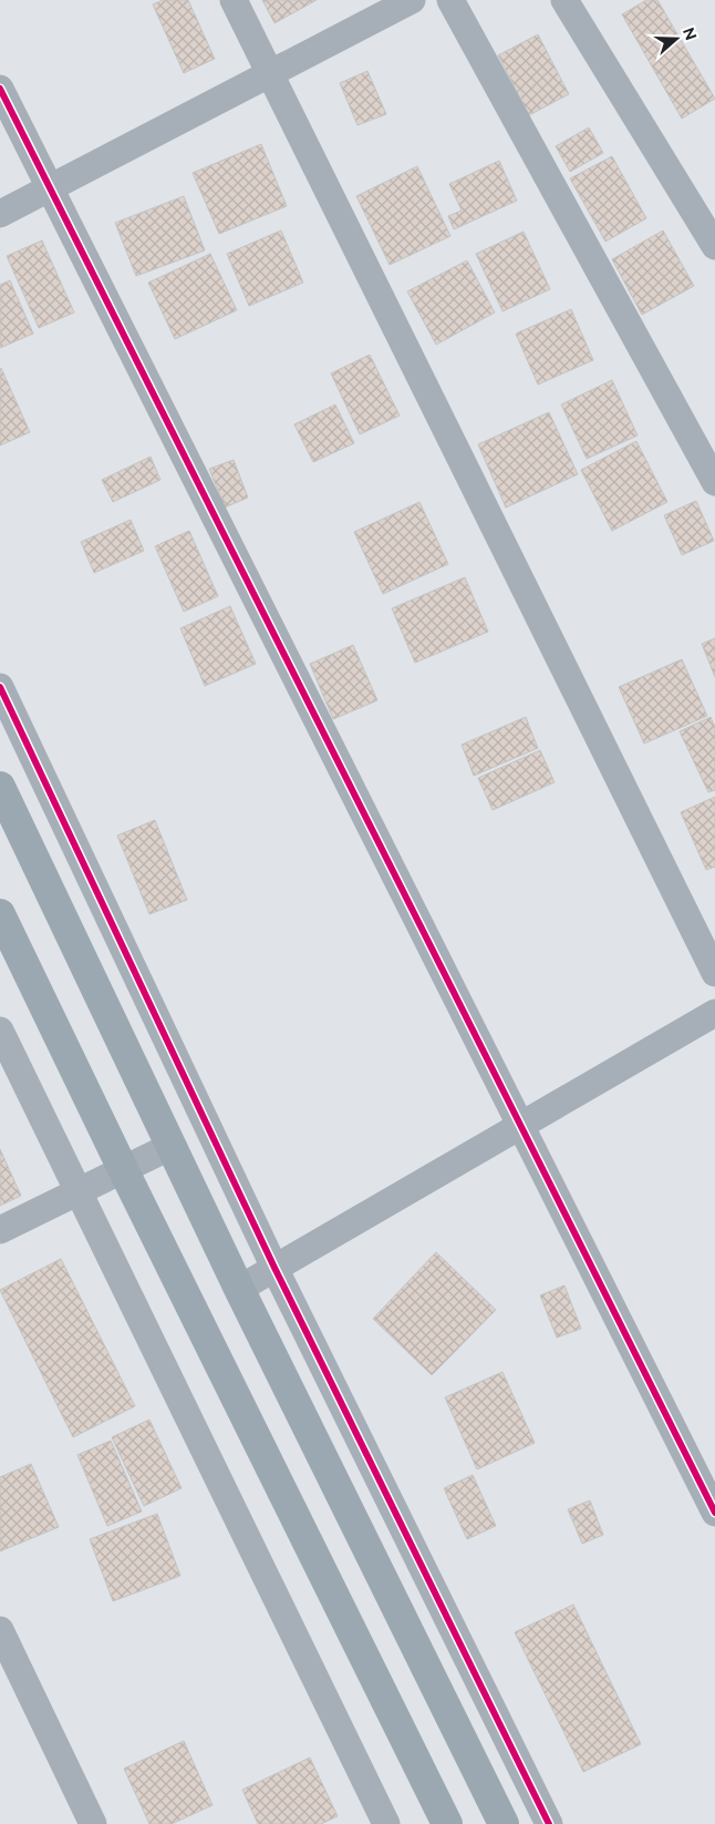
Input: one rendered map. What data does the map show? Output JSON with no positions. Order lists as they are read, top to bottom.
{
  "north": "right"
}
